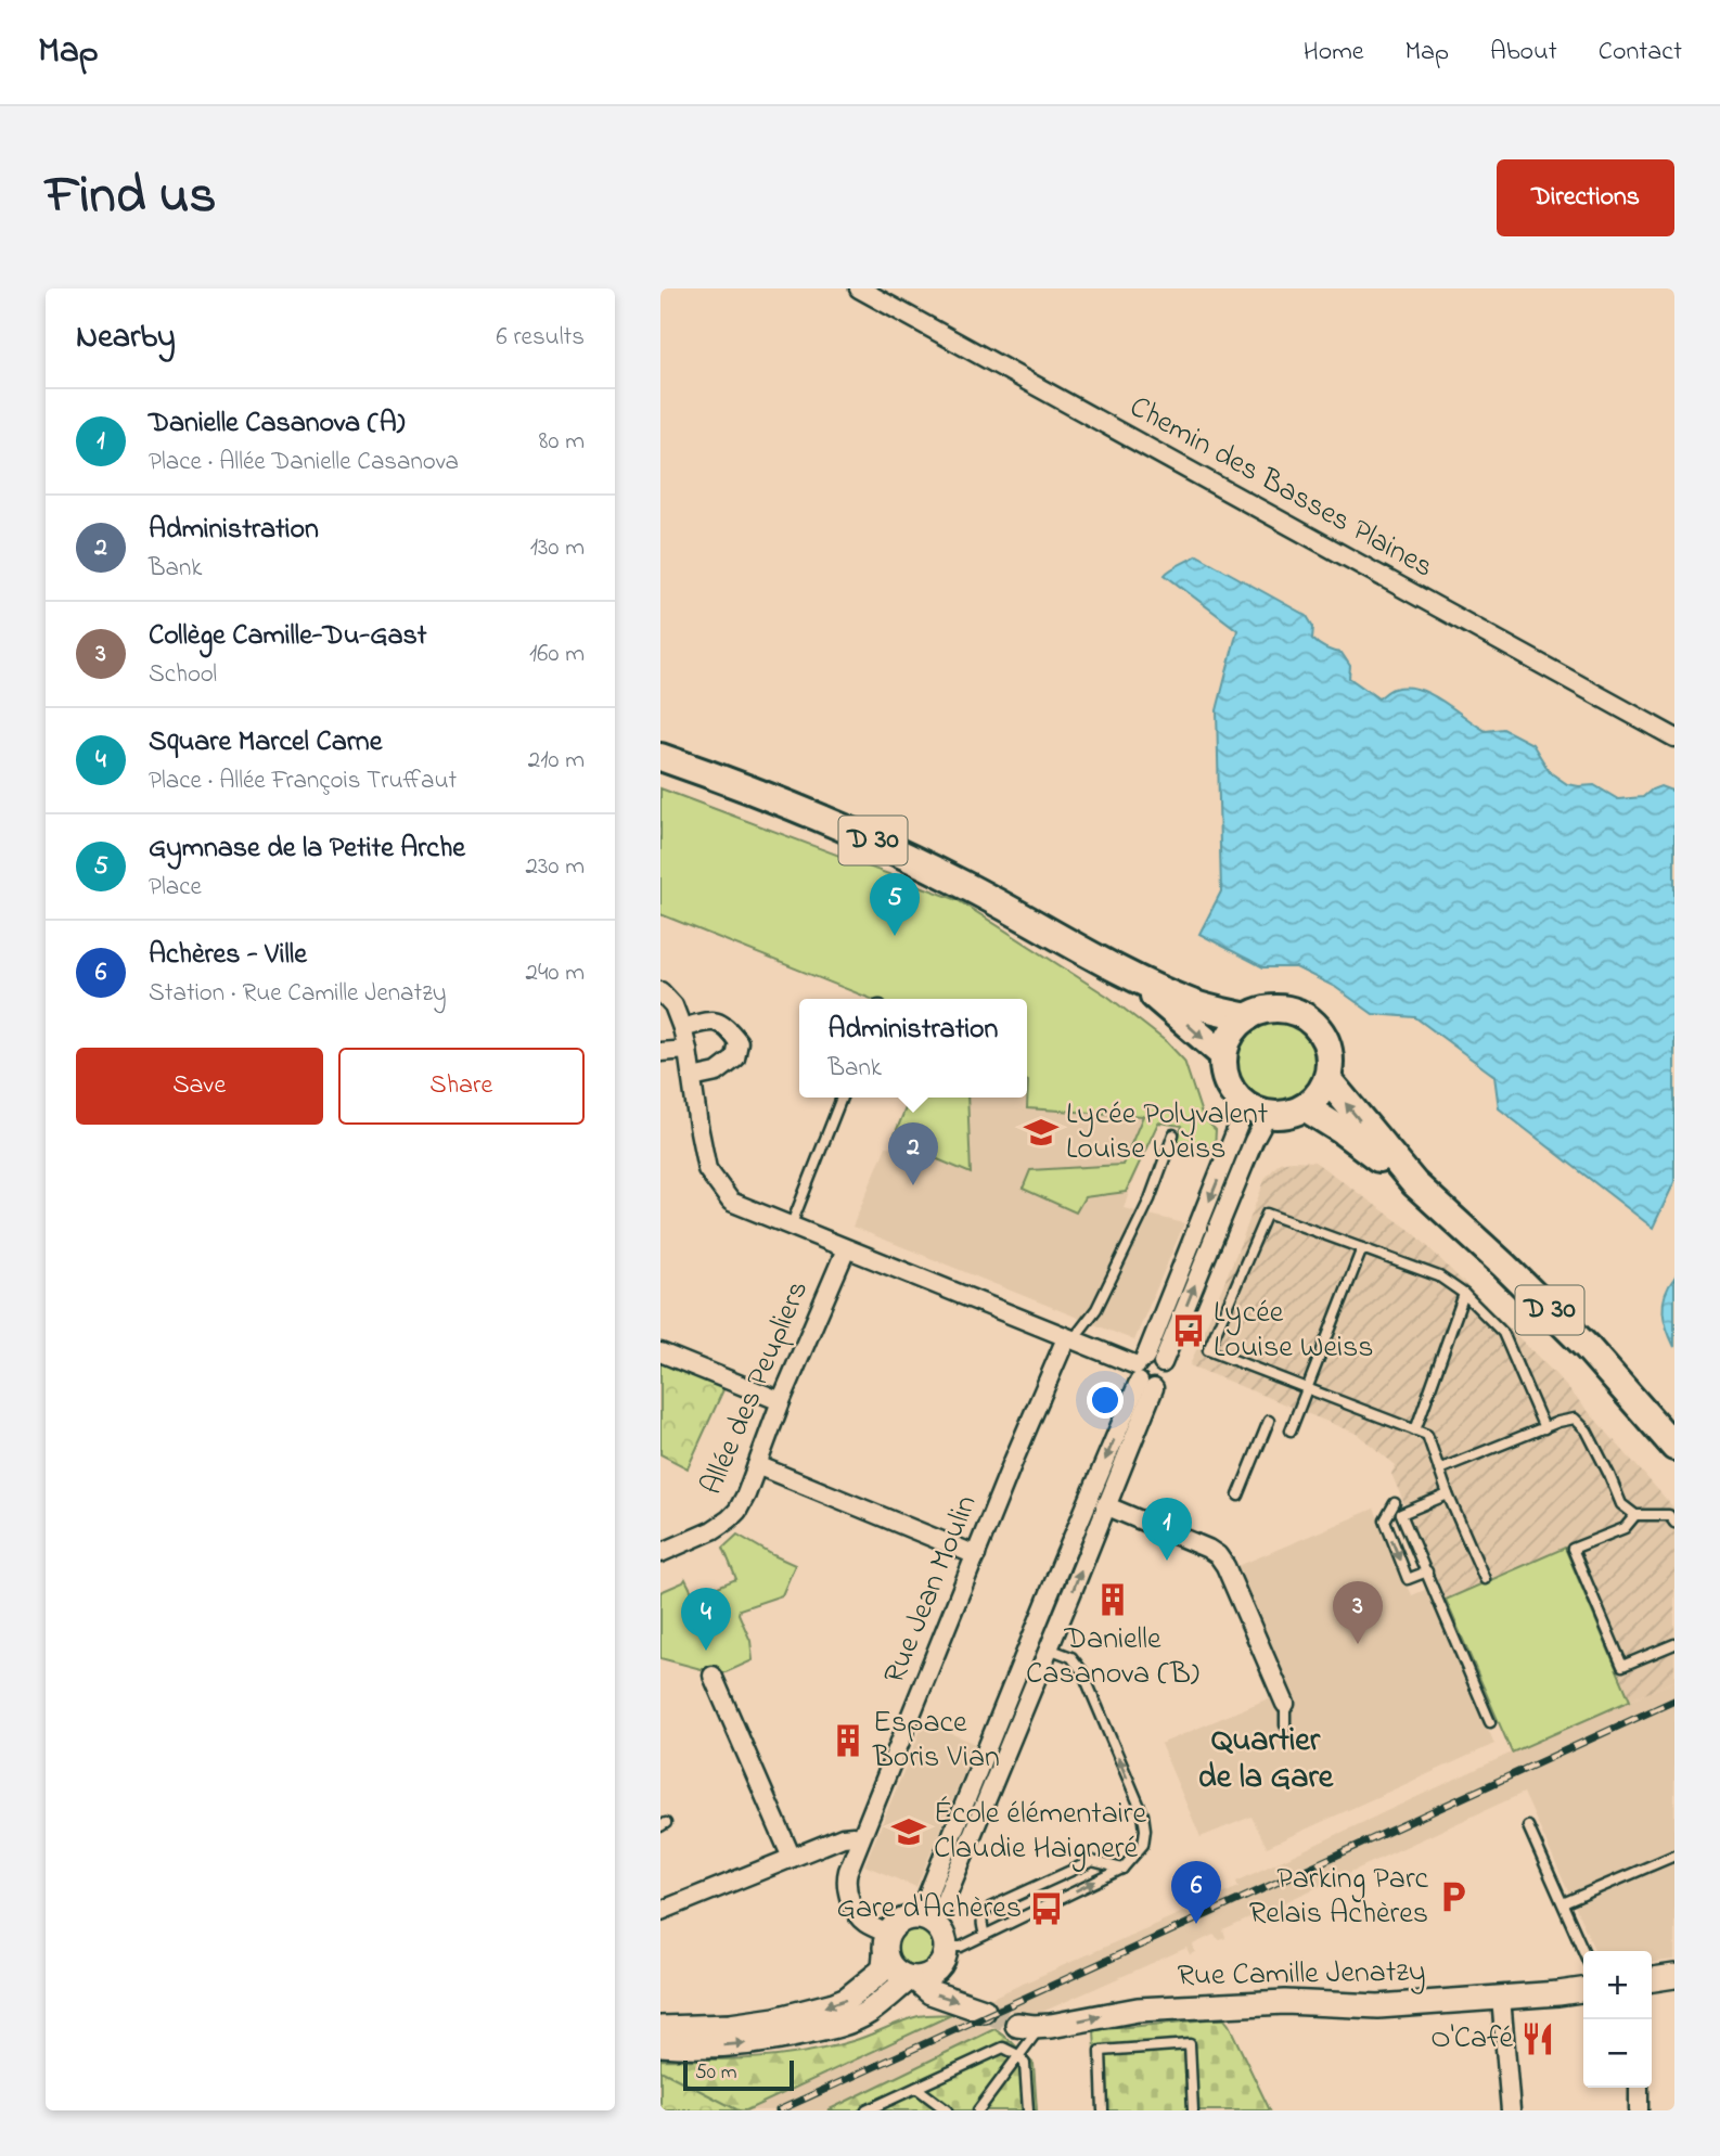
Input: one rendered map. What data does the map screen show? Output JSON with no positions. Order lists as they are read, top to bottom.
{
  "streets": {
    "main road": ["D 30"],
    "street": [
      "Chemin des Basses Plaines",
      "Allée des Peupliers",
      "Rue Jean Moulin",
      "Rue Camille Jenatzy"
    ]
  },
  "one_way": ["Rue Camille Jenatzy"],
  "districts": ["Quartier de la Gare"],
  "places": {
    "school or university": ["Lycée Polyvalent Louise Weiss", "École élémentaire Claudie Haigneré"],
    "bus stop": ["Lycée Louise Weiss", "Gare d'Achères"],
    "building": ["Danielle Casanova (B)", "Espace Boris Vian"],
    "parking": ["Parking Parc Relais Achères"],
    "restaurant": ["O'Café"]
  },
  "scale_bar": "50 m",
  "page": {
    "header": "Map",
    "nav": [
      "Home",
      "Map",
      "About",
      "Contact"
    ],
    "title": "Find us",
    "buttons": [
      "Directions",
      ["Save", "Share"]
    ],
    "heading": ["Nearby", "6 results"],
    "list": [
      {
        "mark": "1",
        "name": "Danielle Casanova (A)",
        "note": "Place · Allée Danielle Casanova",
        "value": "80 m"
      },
      {
        "mark": "2",
        "name": "Administration",
        "note": "Bank",
        "value": "130 m"
      },
      {
        "mark": "3",
        "name": "Collège Camille-Du-Gast",
        "note": "School",
        "value": "160 m"
      },
      {
        "mark": "4",
        "name": "Square Marcel Carne",
        "note": "Place · Allée François Truffaut",
        "value": "210 m"
      },
      {
        "mark": "5",
        "name": "Gymnase de la Petite Arche",
        "note": "Place",
        "value": "230 m"
      },
      {
        "mark": "6",
        "name": "Achères - Ville",
        "note": "Station · Rue Camille Jenatzy",
        "value": "240 m"
      }
    ],
    "pins": [
      "5",
      "2",
      "1",
      "3",
      "4",
      "6"
    ],
    "popup": ["Administration", "Bank"],
    "map_buttons": ["+", "−"],
    "scale": "50 m"
  }
}
